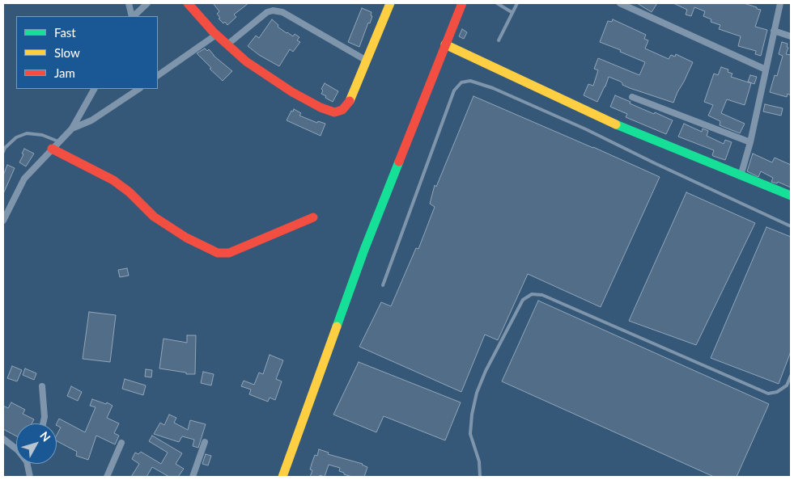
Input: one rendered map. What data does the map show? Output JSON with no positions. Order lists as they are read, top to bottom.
{
  "legend": ["Fast", "Slow", "Jam"],
  "north": "top right"
}
